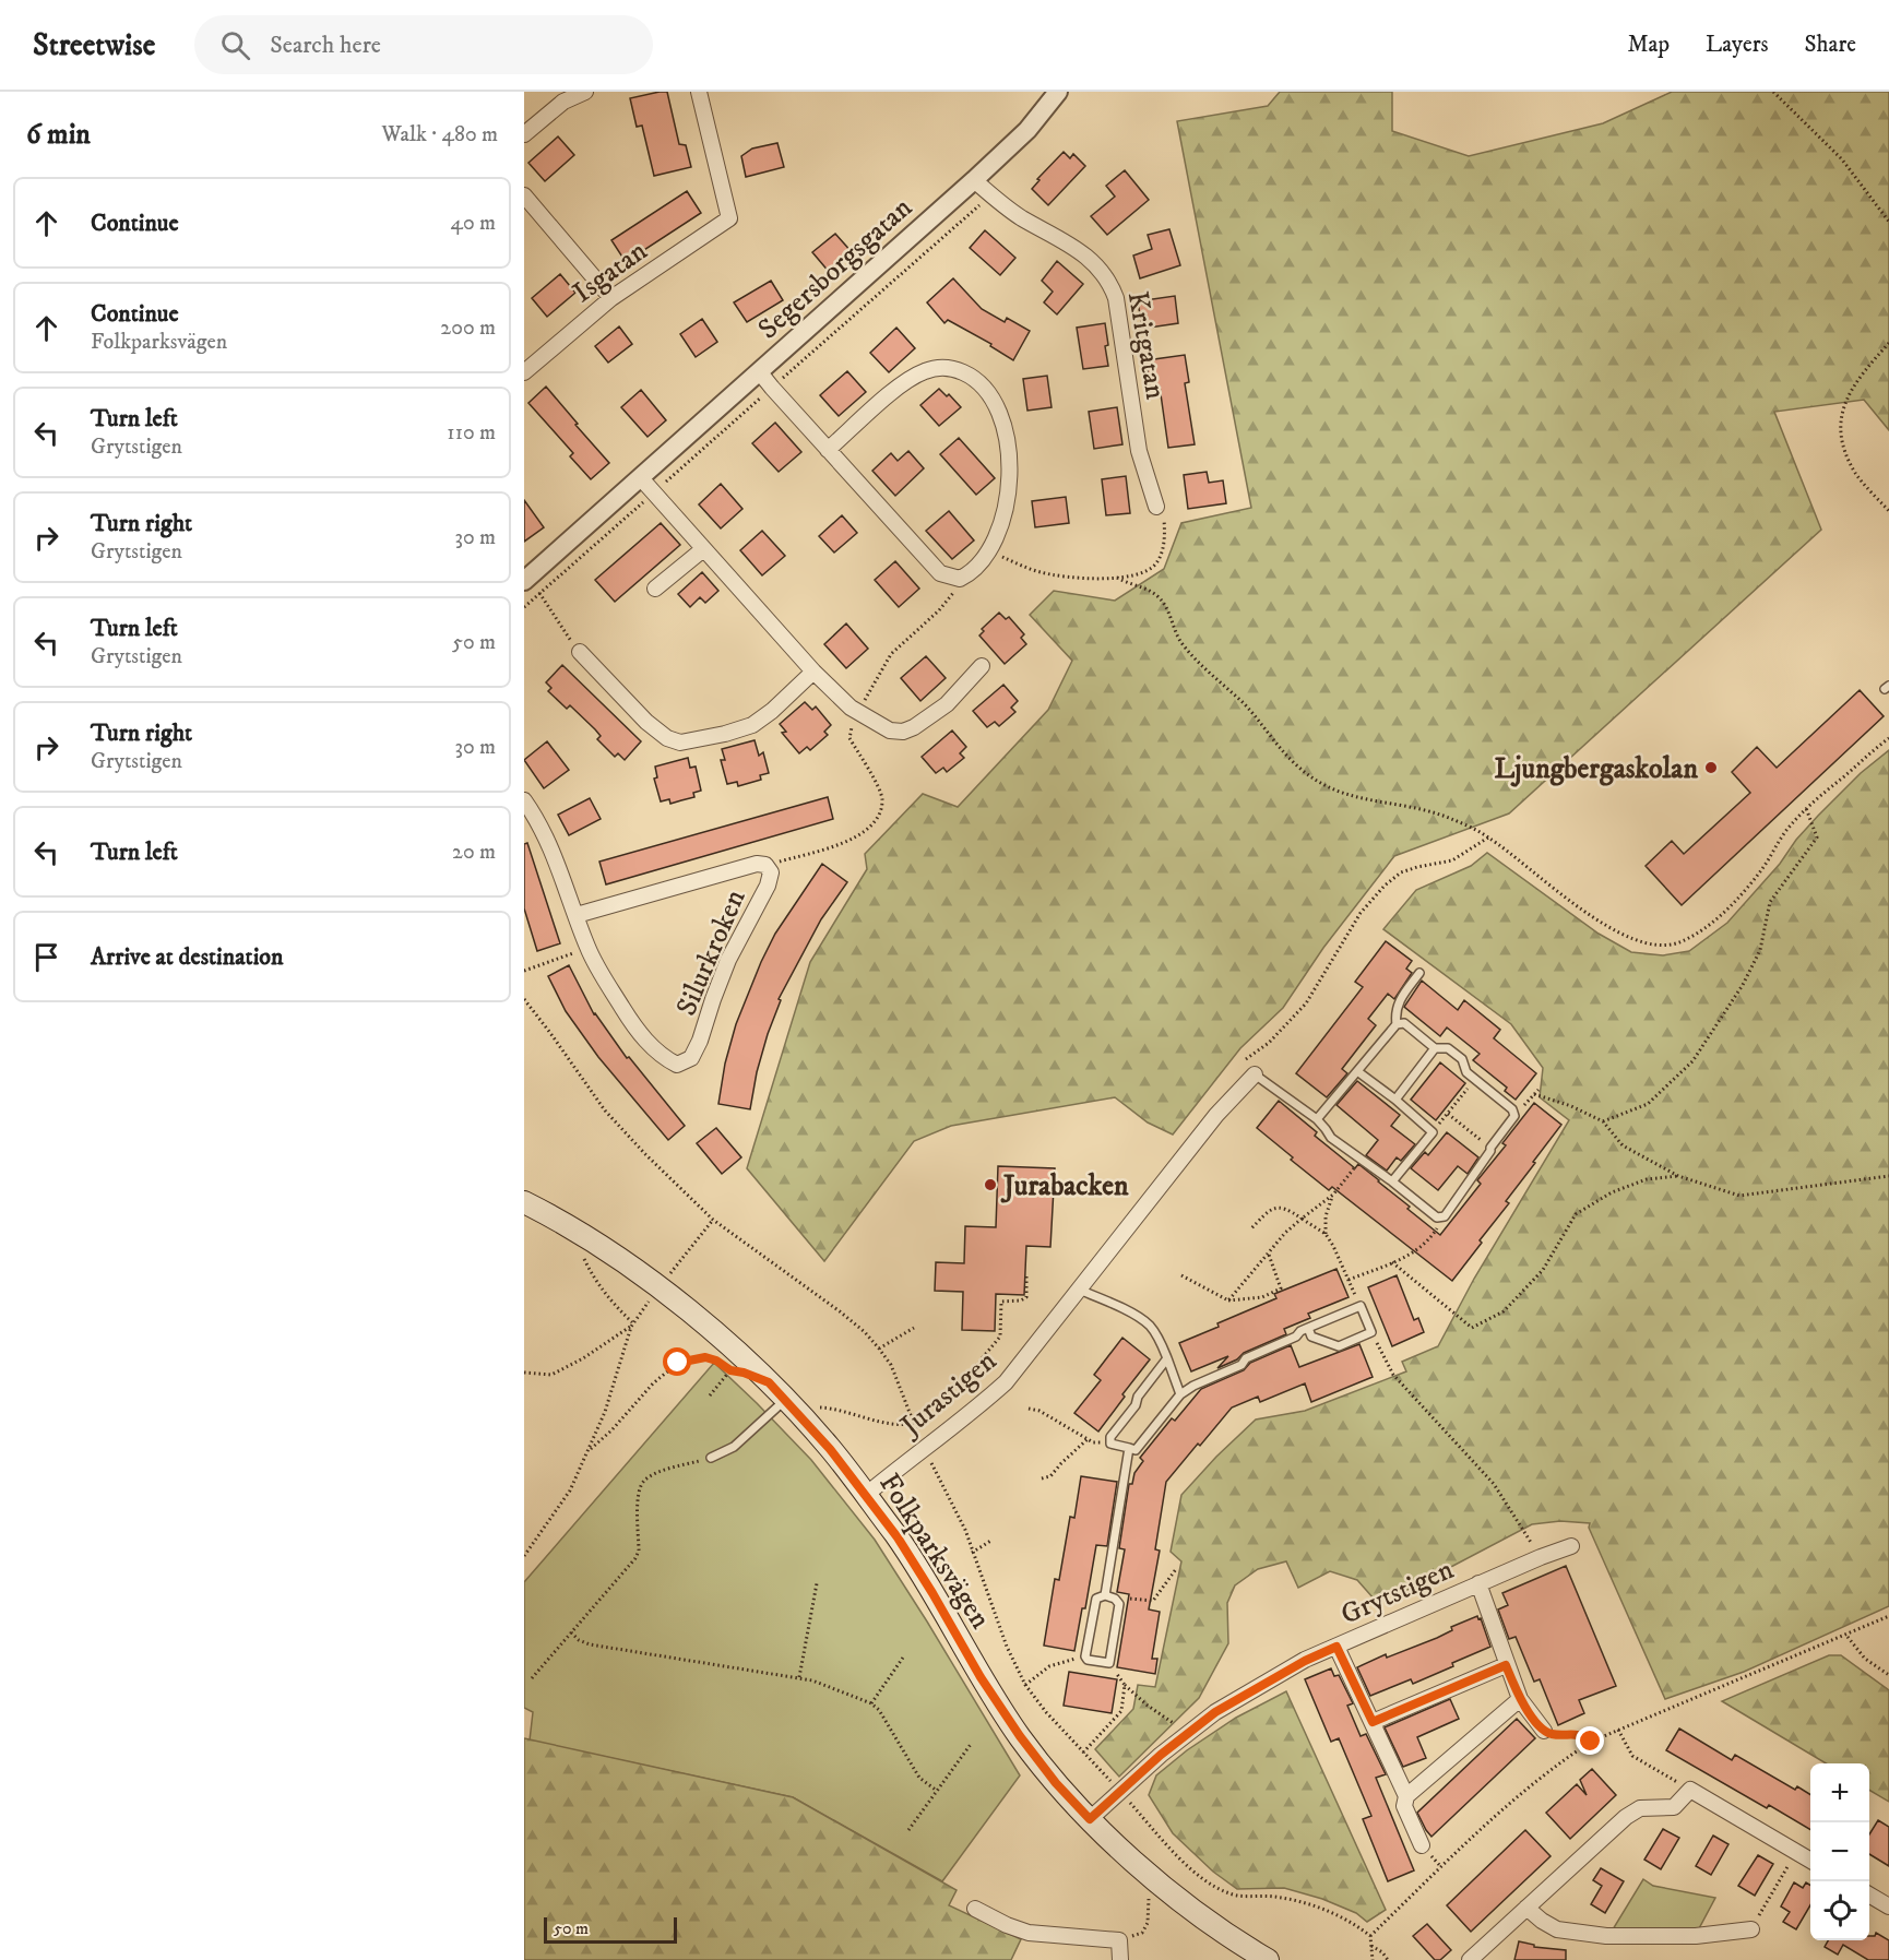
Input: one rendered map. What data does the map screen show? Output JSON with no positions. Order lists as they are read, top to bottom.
{
  "streets": {
    "main road": ["Folkparksvägen"],
    "street": [
      "Segersborgsgatan",
      "Isgatan",
      "Kritgatan",
      "Silurkroken",
      "Jurastigen",
      "Grytstigen"
    ]
  },
  "crossings": [
    ["Segersborgsgatan", "Kritgatan"],
    ["Jurastigen", "Folkparksvägen"],
    ["Folkparksvägen", "Grytstigen"]
  ],
  "places": ["Ljungbergaskolan", "Jurabacken"],
  "scale_bar": "50 m",
  "page": {
    "header": "Streetwise",
    "search": "Search here",
    "nav": ["Map", "Layers", "Share"],
    "heading": ["6 min", "Walk · 480 m"],
    "list": [
      ["Continue", "40 m"],
      ["Continue", "Folkparksvägen", "200 m"],
      ["Turn left", "Grytstigen", "110 m"],
      ["Turn right", "Grytstigen", "30 m"],
      ["Turn left", "Grytstigen", "50 m"],
      ["Turn right", "Grytstigen", "30 m"],
      ["Turn left", "20 m"],
      "Arrive at destination"
    ],
    "map_buttons": ["+", "−"],
    "scale": "50 m"
  }
}
